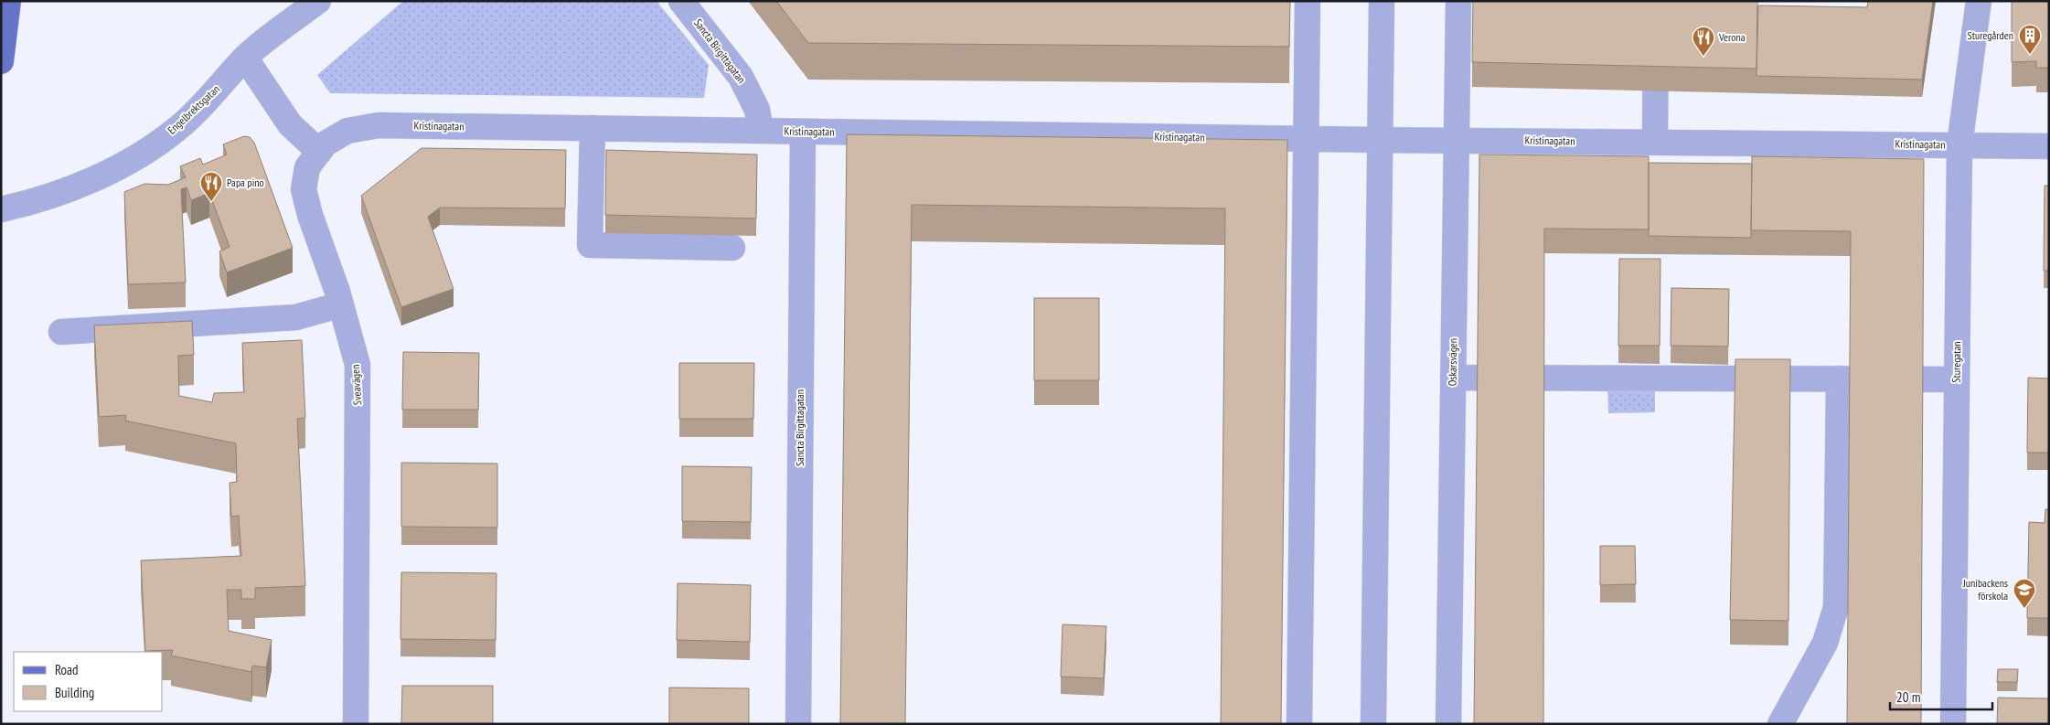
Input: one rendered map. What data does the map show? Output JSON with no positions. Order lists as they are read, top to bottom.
{
  "streets": {
    "street": [
      "Sancta Birgittagatan",
      "Engelbrektsgatan",
      "Kristinagatan",
      "Oskarsvägen",
      "Sturegatan",
      "Sveavägen"
    ]
  },
  "crossings": [
    ["Sancta Birgittagatan", "Kristinagatan"],
    ["Kristinagatan", "Oskarsvägen"],
    ["Kristinagatan", "Sturegatan"],
    ["Kristinagatan", "Sveavägen"]
  ],
  "places": {
    "building": ["Sturegården"],
    "restaurant": ["Verona", "Papa pino"],
    "school or university": ["Junibackens förskola"]
  },
  "legend": ["Road", "Building"],
  "scale_bar": "20 m"
}
